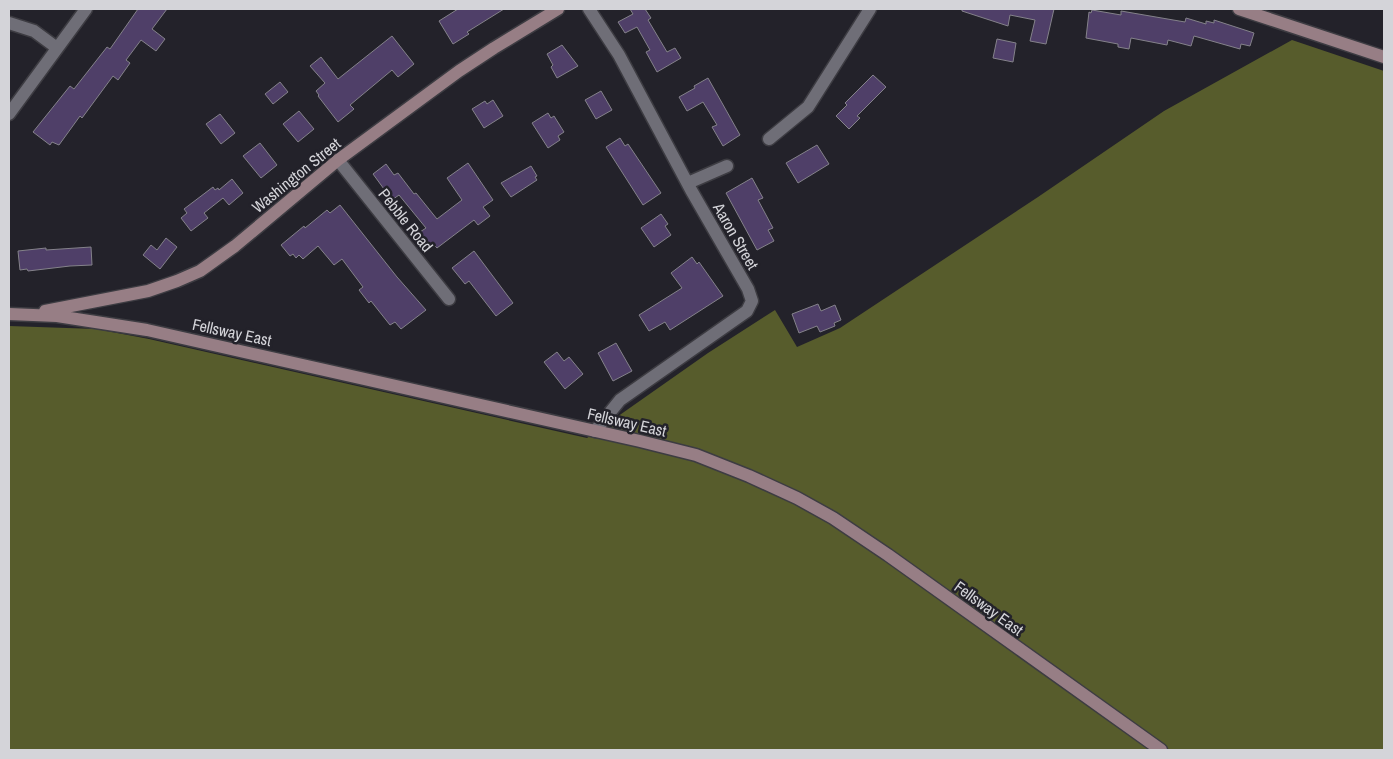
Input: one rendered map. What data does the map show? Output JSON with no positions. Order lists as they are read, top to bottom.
{
  "streets": {
    "main road": ["Washington Street", "Fellsway East"],
    "street": ["Pebble Road", "Aaron Street"]
  },
  "crossings": [
    ["Washington Street", "Pebble Road"],
    ["Washington Street", "Fellsway East"],
    ["Aaron Street", "Fellsway East"]
  ]
}
